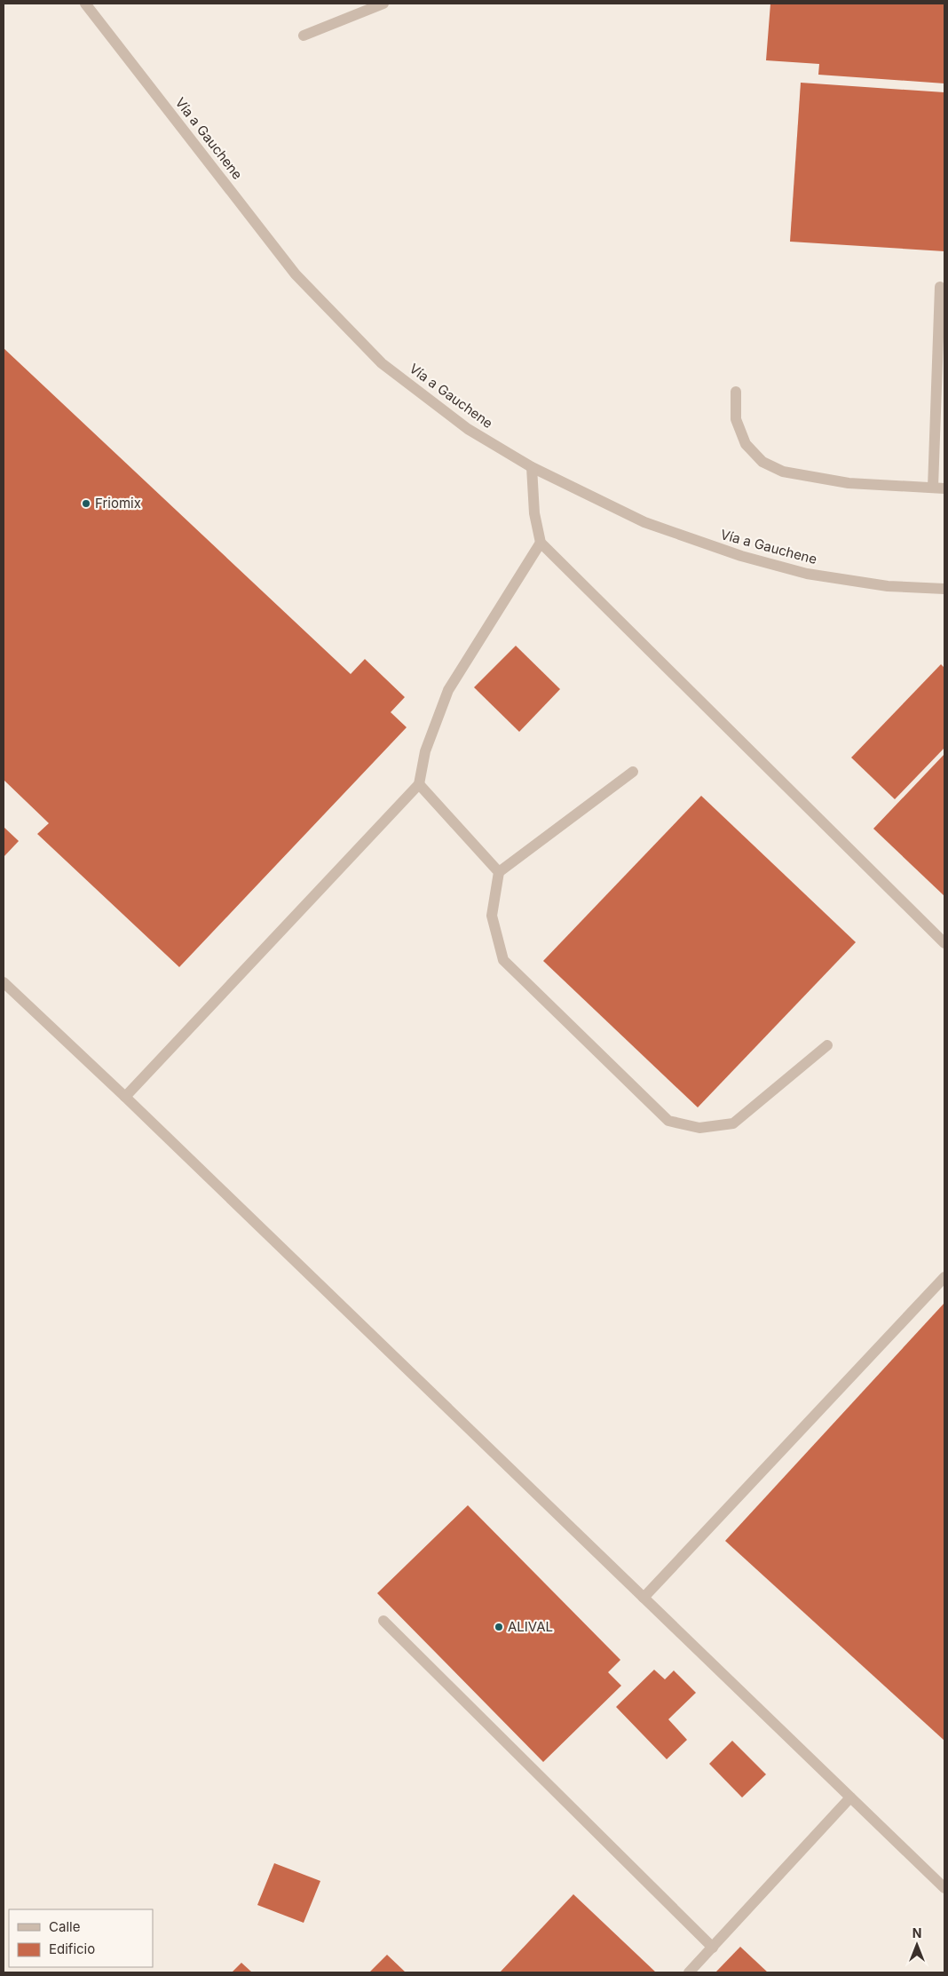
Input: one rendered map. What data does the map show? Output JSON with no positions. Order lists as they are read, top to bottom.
{
  "streets": {
    "street": ["Vía a Gauchene"]
  },
  "places": ["Friomix", "ALIVAL"],
  "legend": ["Calle", "Edificio"],
  "north": "top"
}
